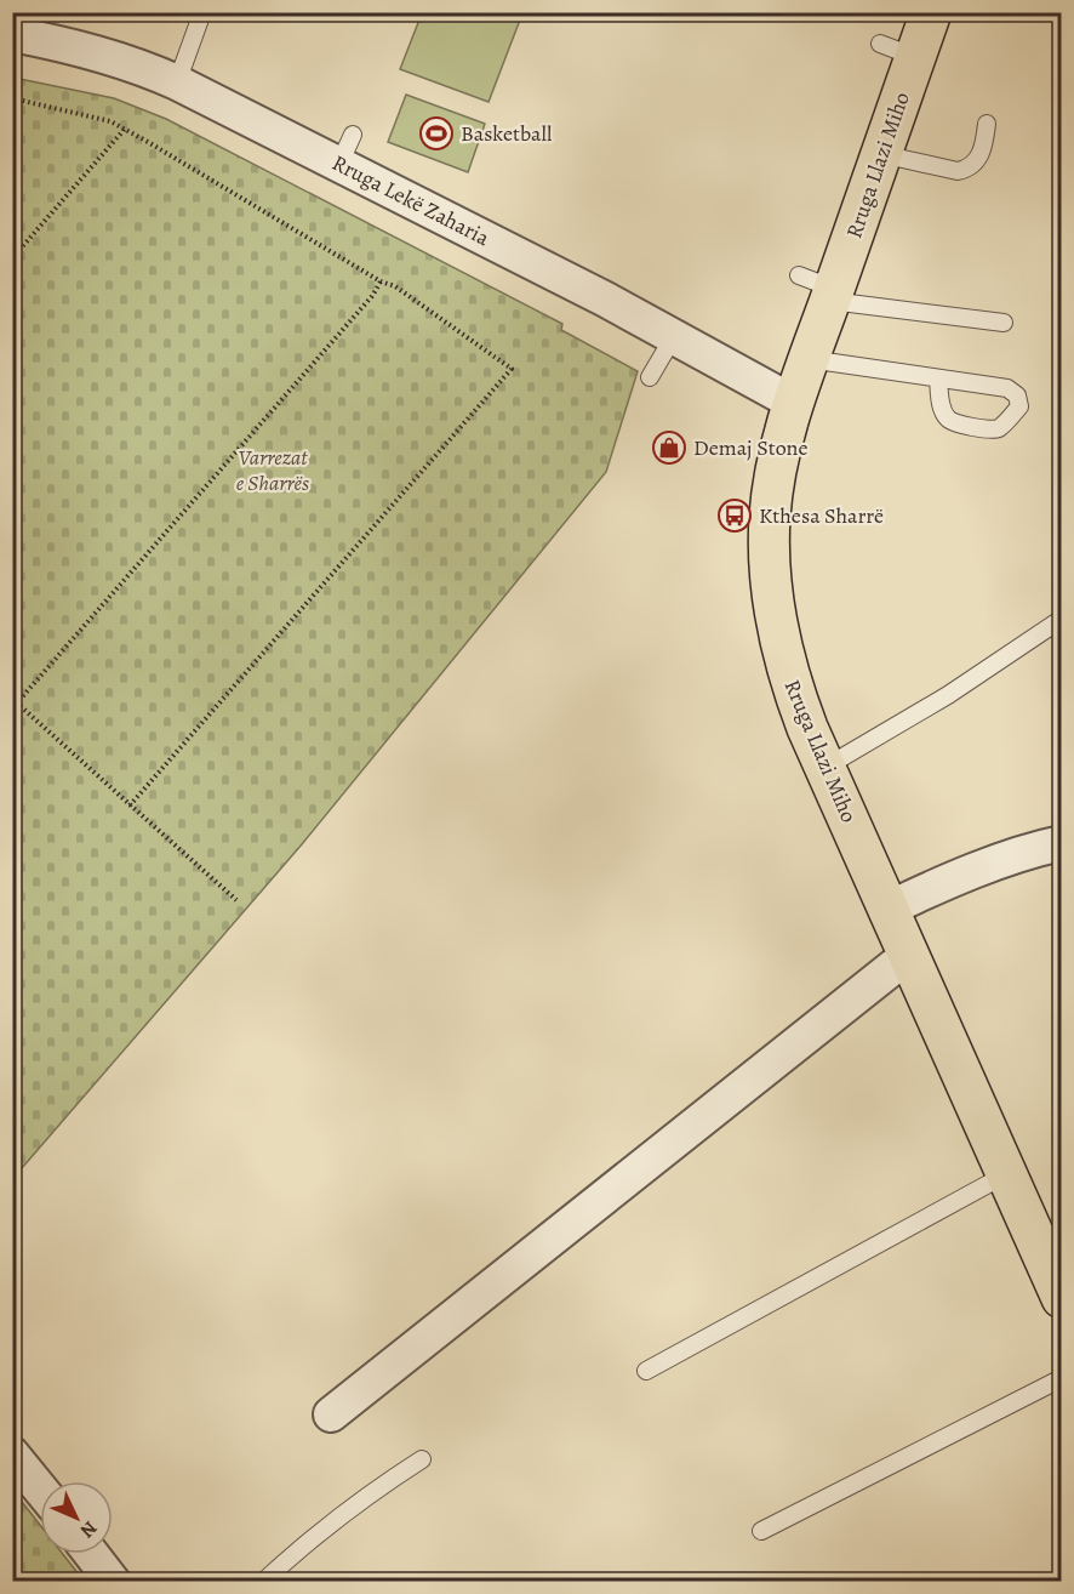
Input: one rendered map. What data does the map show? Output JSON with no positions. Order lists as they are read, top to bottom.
{
  "streets": {
    "main road": ["Rruga Llazi Miho"],
    "street": ["Rruga Lekë Zaharia"]
  },
  "crossings": [
    ["Rruga Llazi Miho", "Rruga Lekë Zaharia"]
  ],
  "parks": ["Varrezat e Sharrës"],
  "places": {
    "sports": ["Basketball"],
    "shop": ["Demaj Stone"],
    "bus stop": ["Kthesa Sharrë"]
  },
  "north": "bottom right"
}
